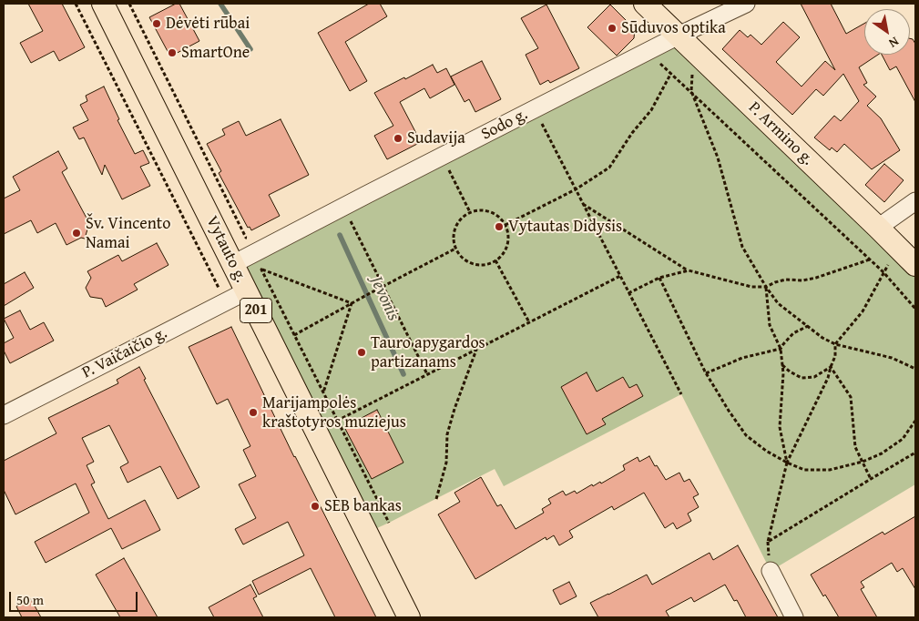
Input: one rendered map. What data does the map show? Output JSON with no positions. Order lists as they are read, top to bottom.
{
  "streets": {
    "main road": ["P. Armino g.", "Vytauto g.", "201"],
    "street": ["Sodo g.", "P. Vaičaičio g."]
  },
  "crossings": [
    ["Sodo g.", "P. Armino g."],
    ["Sodo g.", "Vytauto g."],
    ["Vytauto g.", "P. Vaičaičio g."]
  ],
  "water": ["Jevonis"],
  "places": [
    "Dėvėti rūbai",
    "Sūduvos optika",
    "SmartOne",
    "Sudavija",
    "Vytautas Didysis",
    "Šv. Vincento Namai",
    "Tauro apygardos partizanams",
    "Marijampolės kraštotyros muziejus",
    "SEB bankas"
  ],
  "scale_bar": "50 m",
  "north": "bottom right"
}
